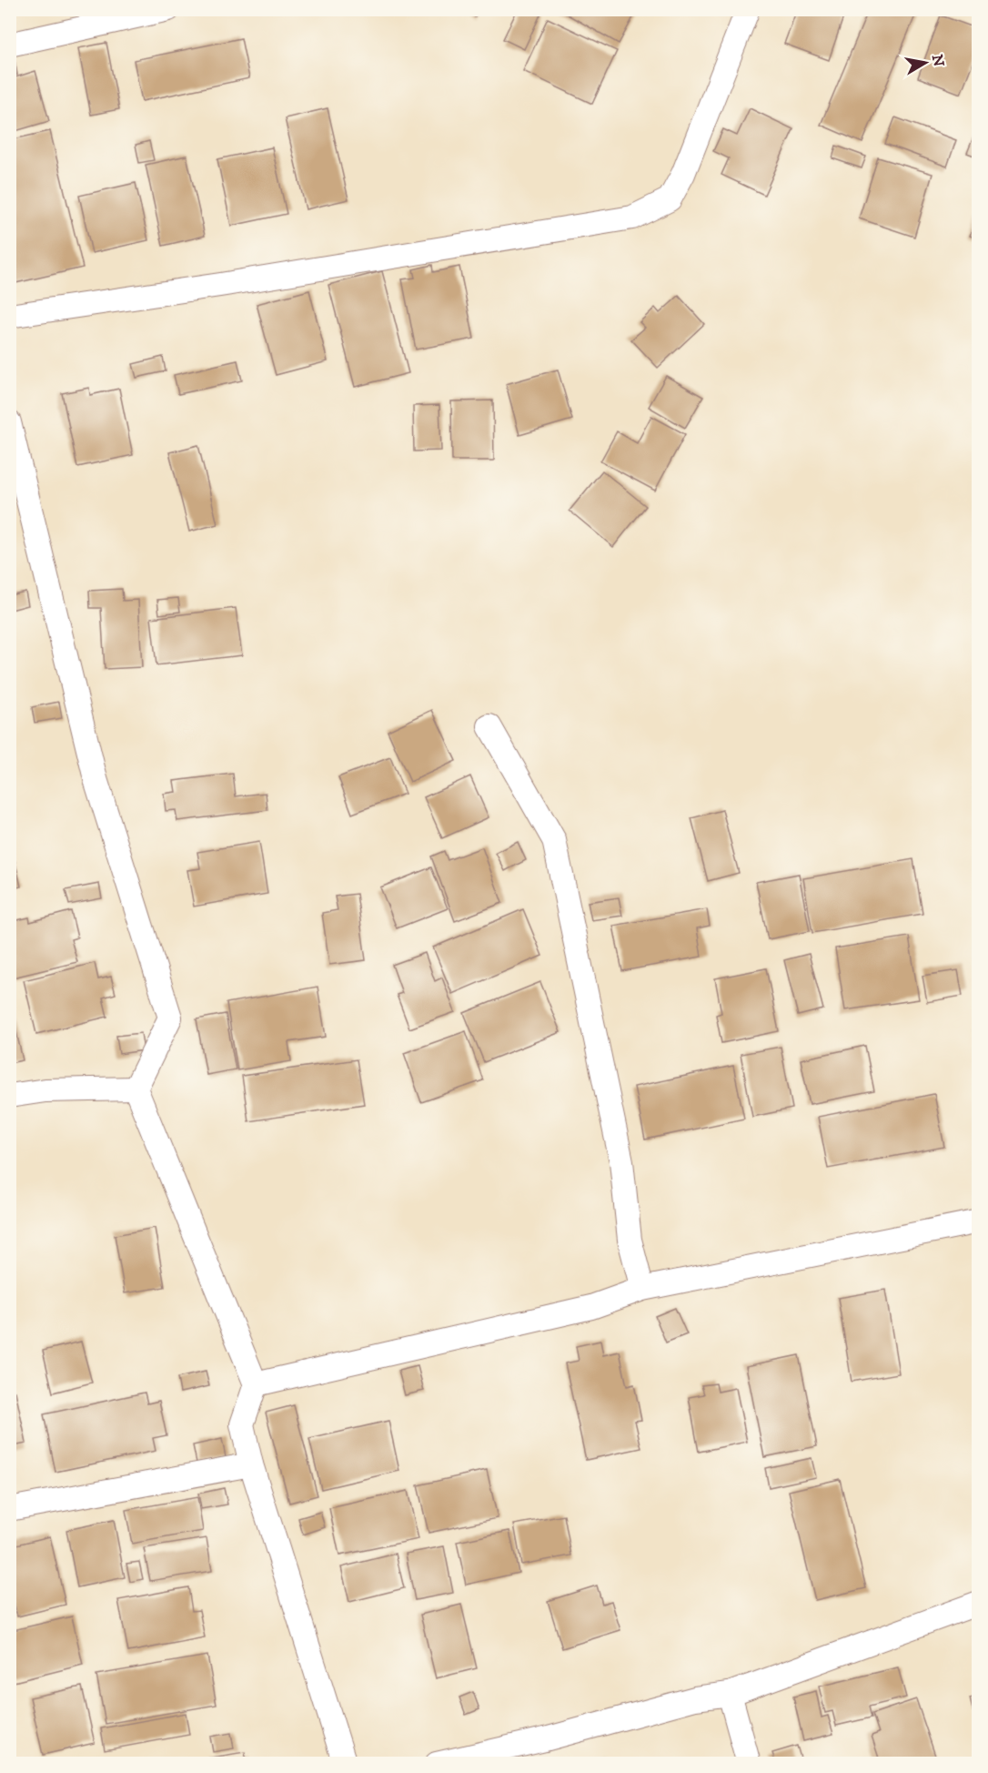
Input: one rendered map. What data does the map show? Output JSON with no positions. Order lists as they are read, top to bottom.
{
  "north": "right"
}
